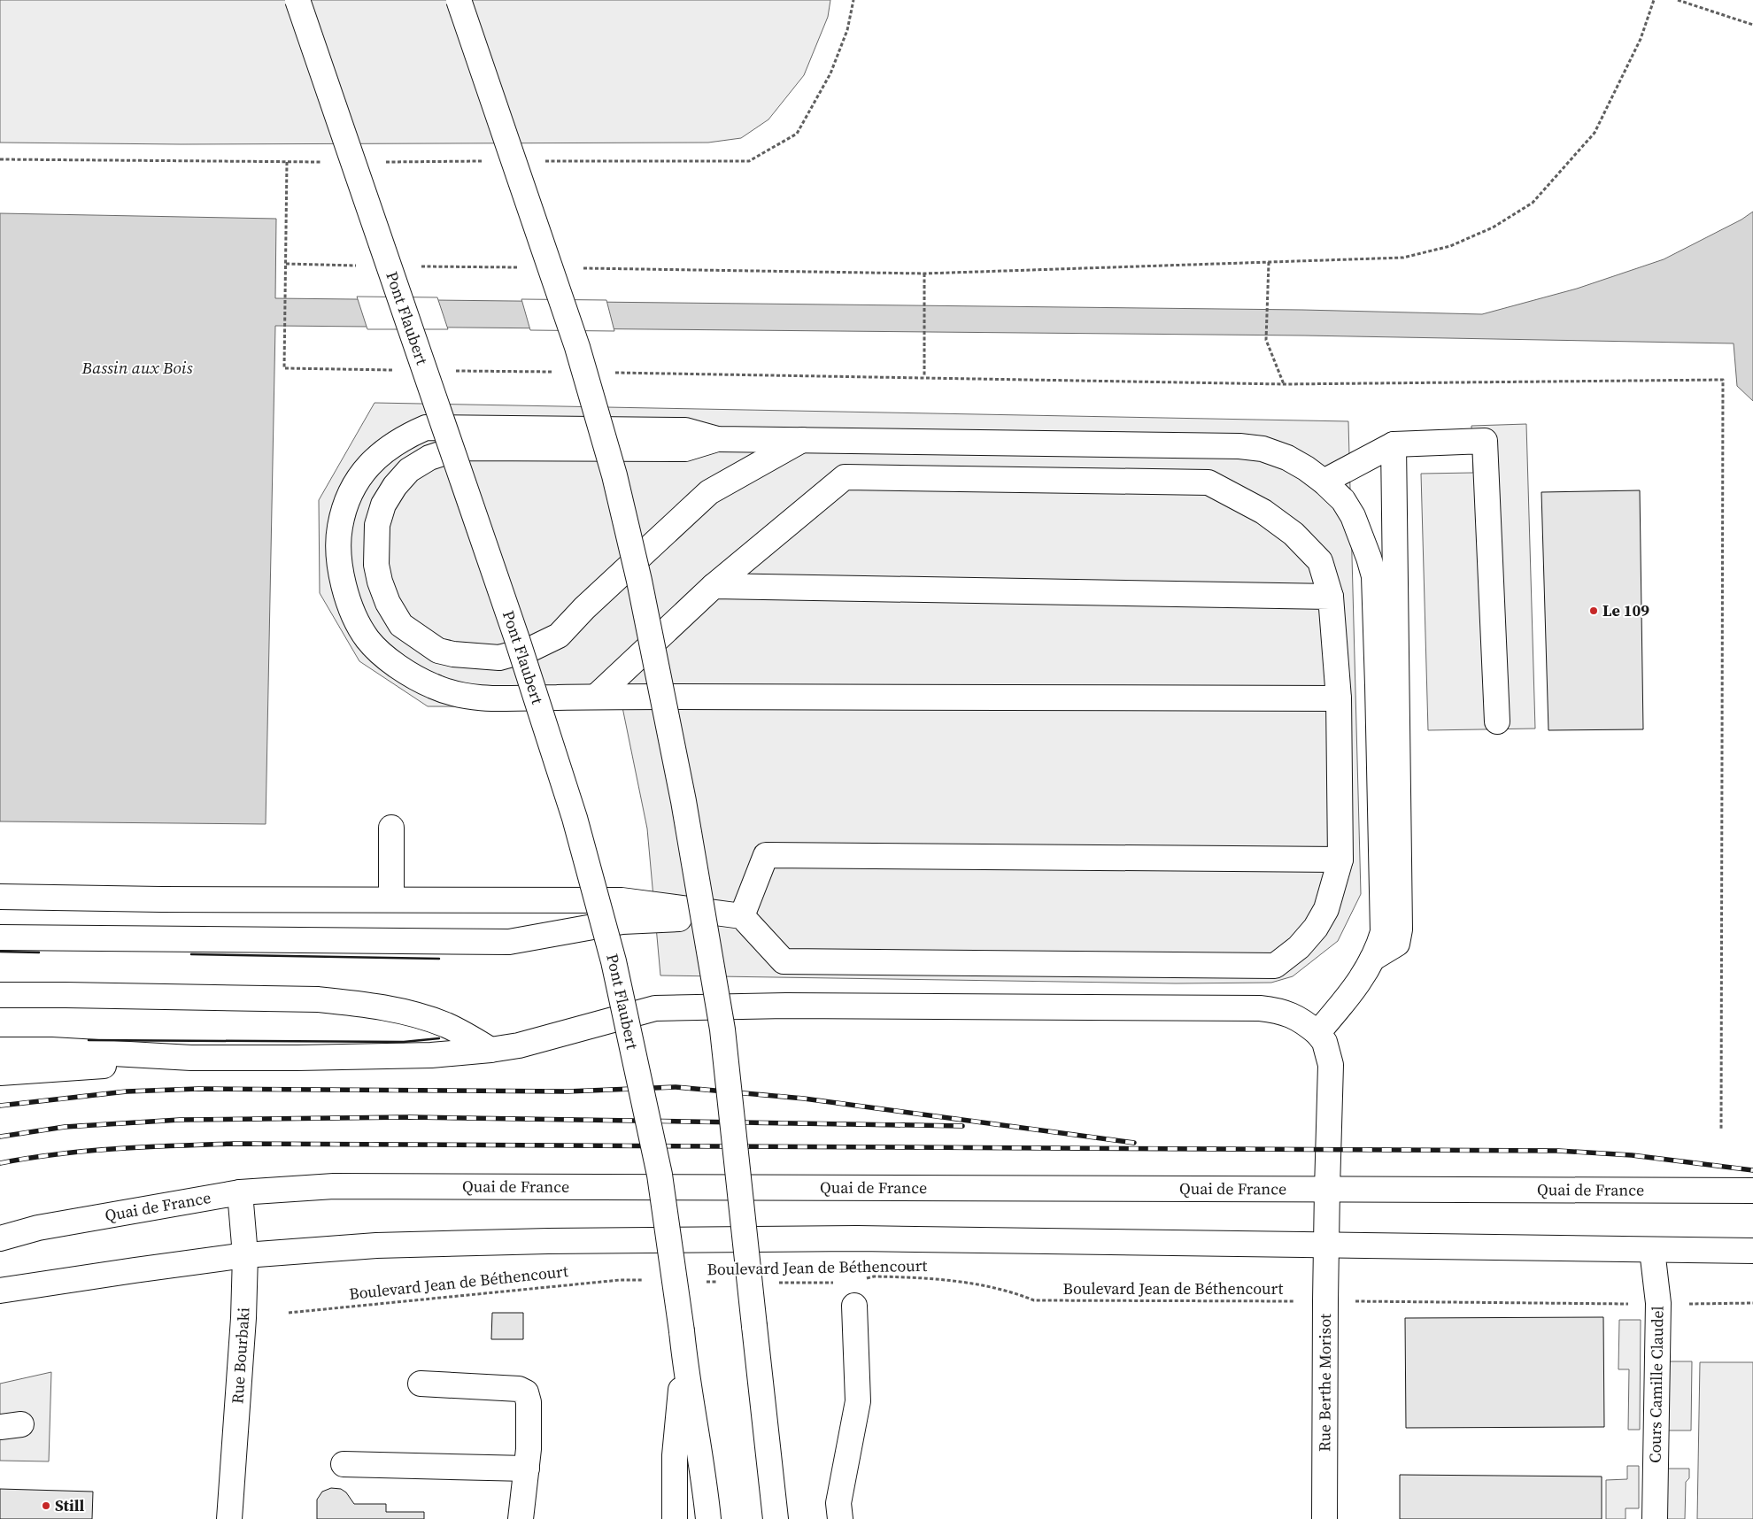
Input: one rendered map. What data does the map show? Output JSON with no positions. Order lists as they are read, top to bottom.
{
  "streets": {
    "main road": [
      "Pont Flaubert",
      "Quai de France",
      "Rue Bourbaki",
      "Rue Berthe Morisot",
      "Cours Camille Claudel"
    ],
    "path": ["Boulevard Jean de Béthencourt"]
  },
  "crossings": [
    ["Quai de France", "Rue Bourbaki"],
    ["Quai de France", "Rue Berthe Morisot"]
  ],
  "water": ["Bassin aux Bois"],
  "places": ["Le 109", "Still"]
}
